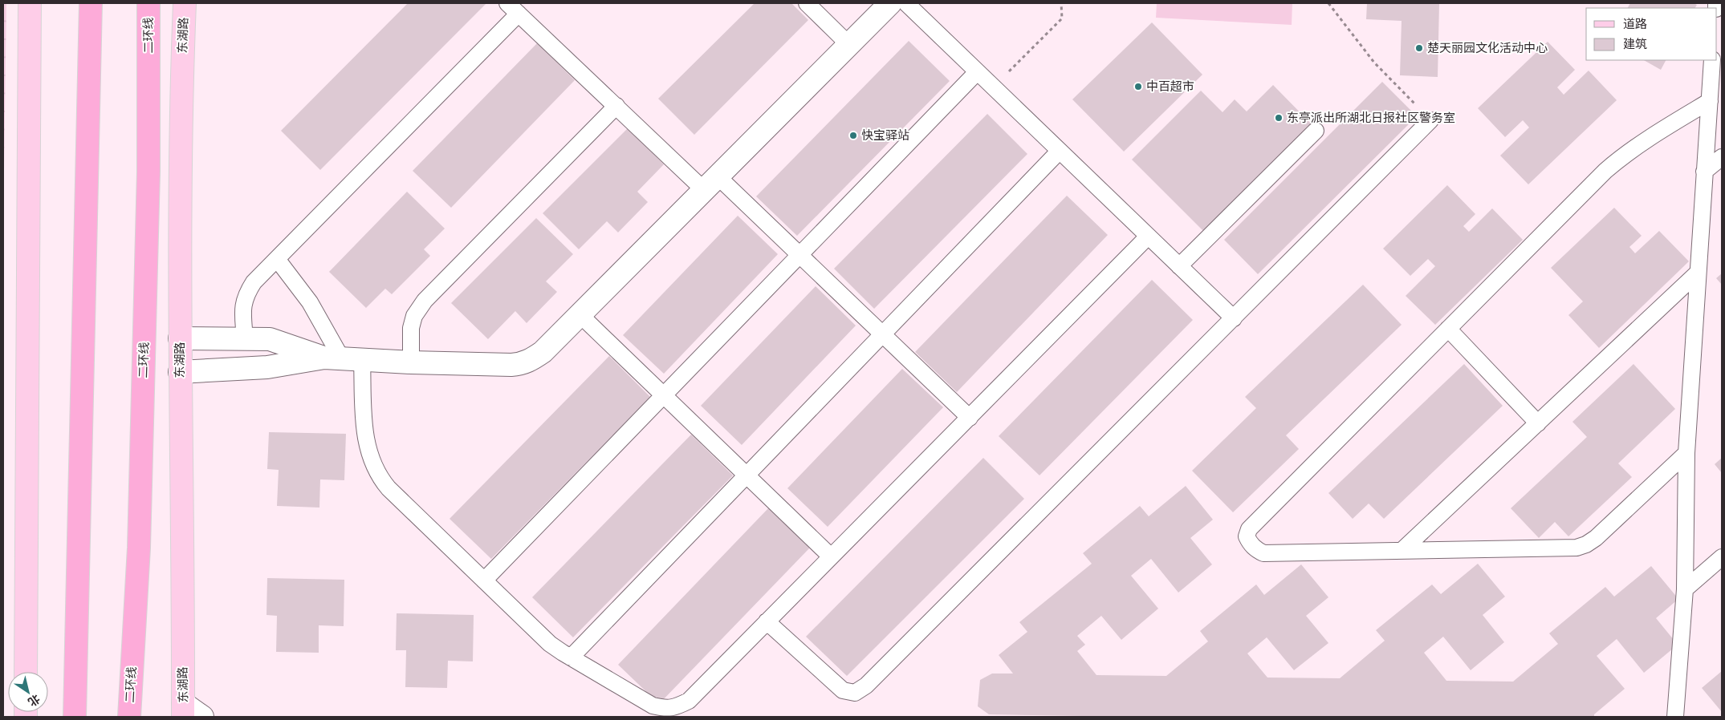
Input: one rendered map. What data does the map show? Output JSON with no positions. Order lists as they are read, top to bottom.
{
  "streets": {
    "highway": ["二环线"],
    "main road": ["东湖路"]
  },
  "places": [
    "楚天丽园文化活动中心",
    "中百超市",
    "东亭派出所湖北日报社区警务室",
    "快宝驿站"
  ],
  "legend": ["道路", "建筑"],
  "north": "bottom right"
}
